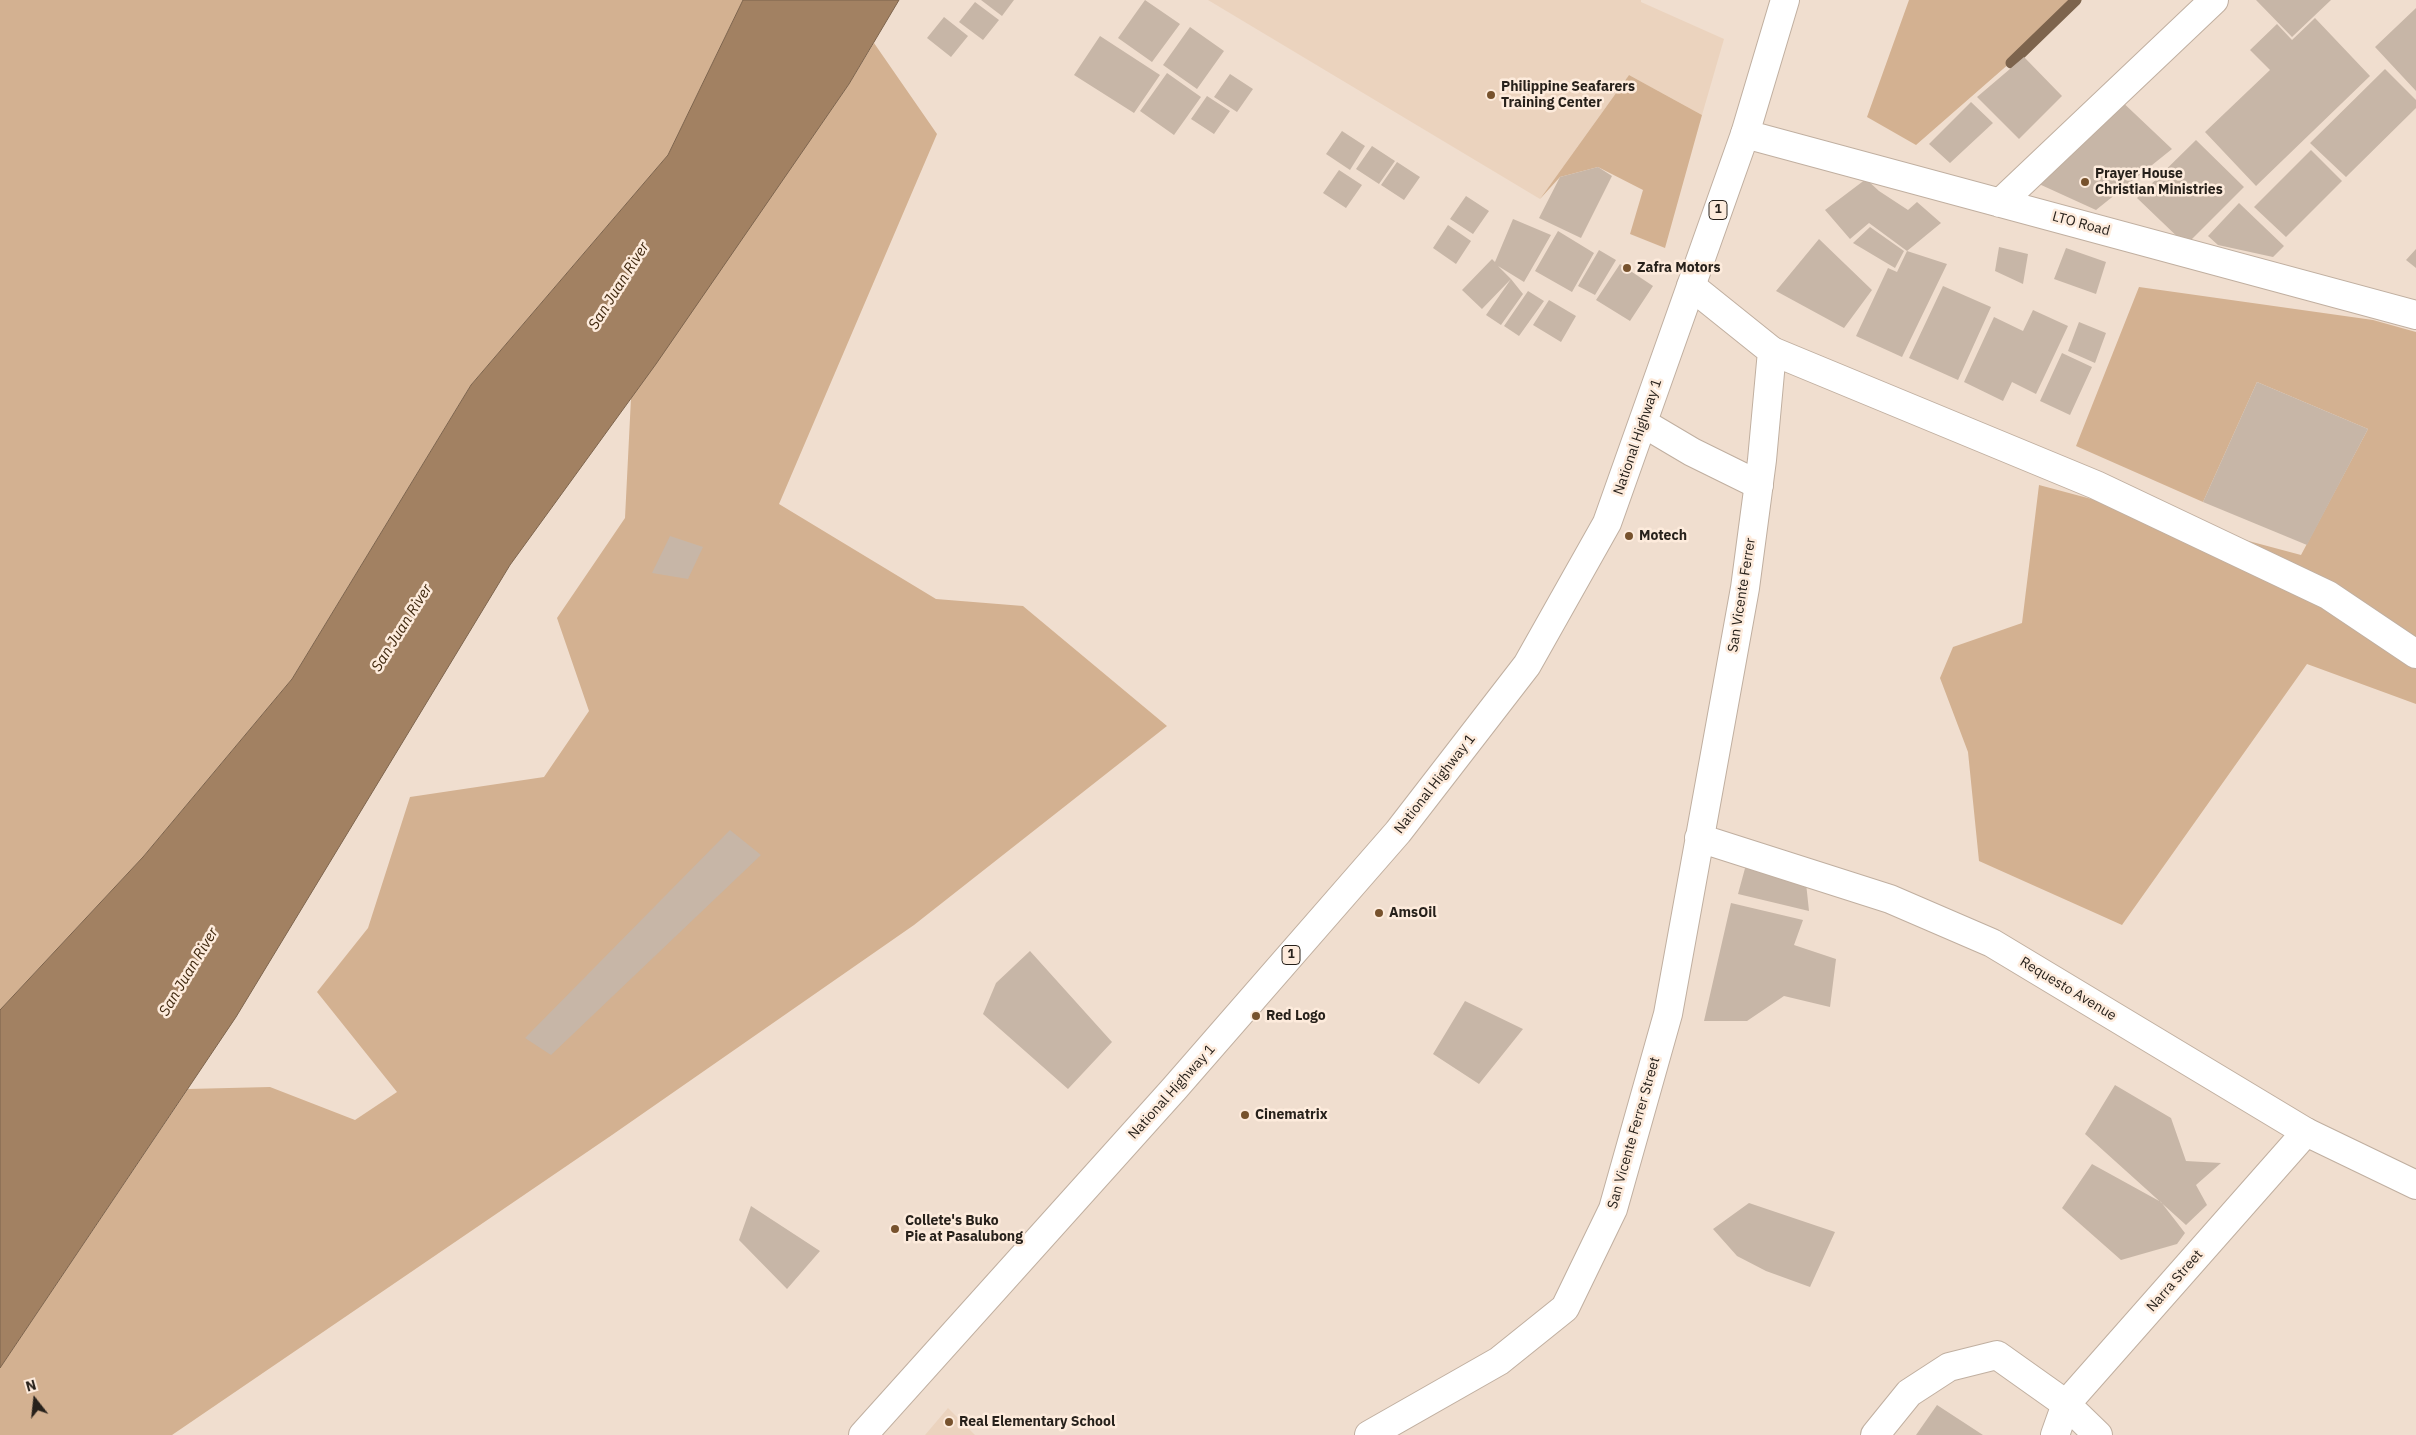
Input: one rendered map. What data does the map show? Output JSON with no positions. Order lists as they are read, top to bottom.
{
  "streets": {
    "main road": [
      "1",
      "LTO Road",
      "National Highway 1",
      "San Vicente Ferrer",
      "Requesto Avenue",
      "San Vicente Ferrer Street",
      "Narra Street"
    ]
  },
  "crossings": [
    ["LTO Road", "National Highway 1"],
    ["San Vicente Ferrer", "Requesto Avenue"],
    ["San Vicente Ferrer", "San Vicente Ferrer Street"],
    ["Requesto Avenue", "San Vicente Ferrer Street"],
    ["Requesto Avenue", "Narra Street"]
  ],
  "water": ["San Juan River"],
  "places": [
    "Philippine Seafarers Training Center",
    "Prayer House Christian Ministries",
    "Zafra Motors",
    "Motech",
    "AmsOil",
    "Red Logo",
    "Cinematrix",
    "Collete's Buko Pie at Pasalubong",
    "Real Elementary School"
  ],
  "north": "top"
}
